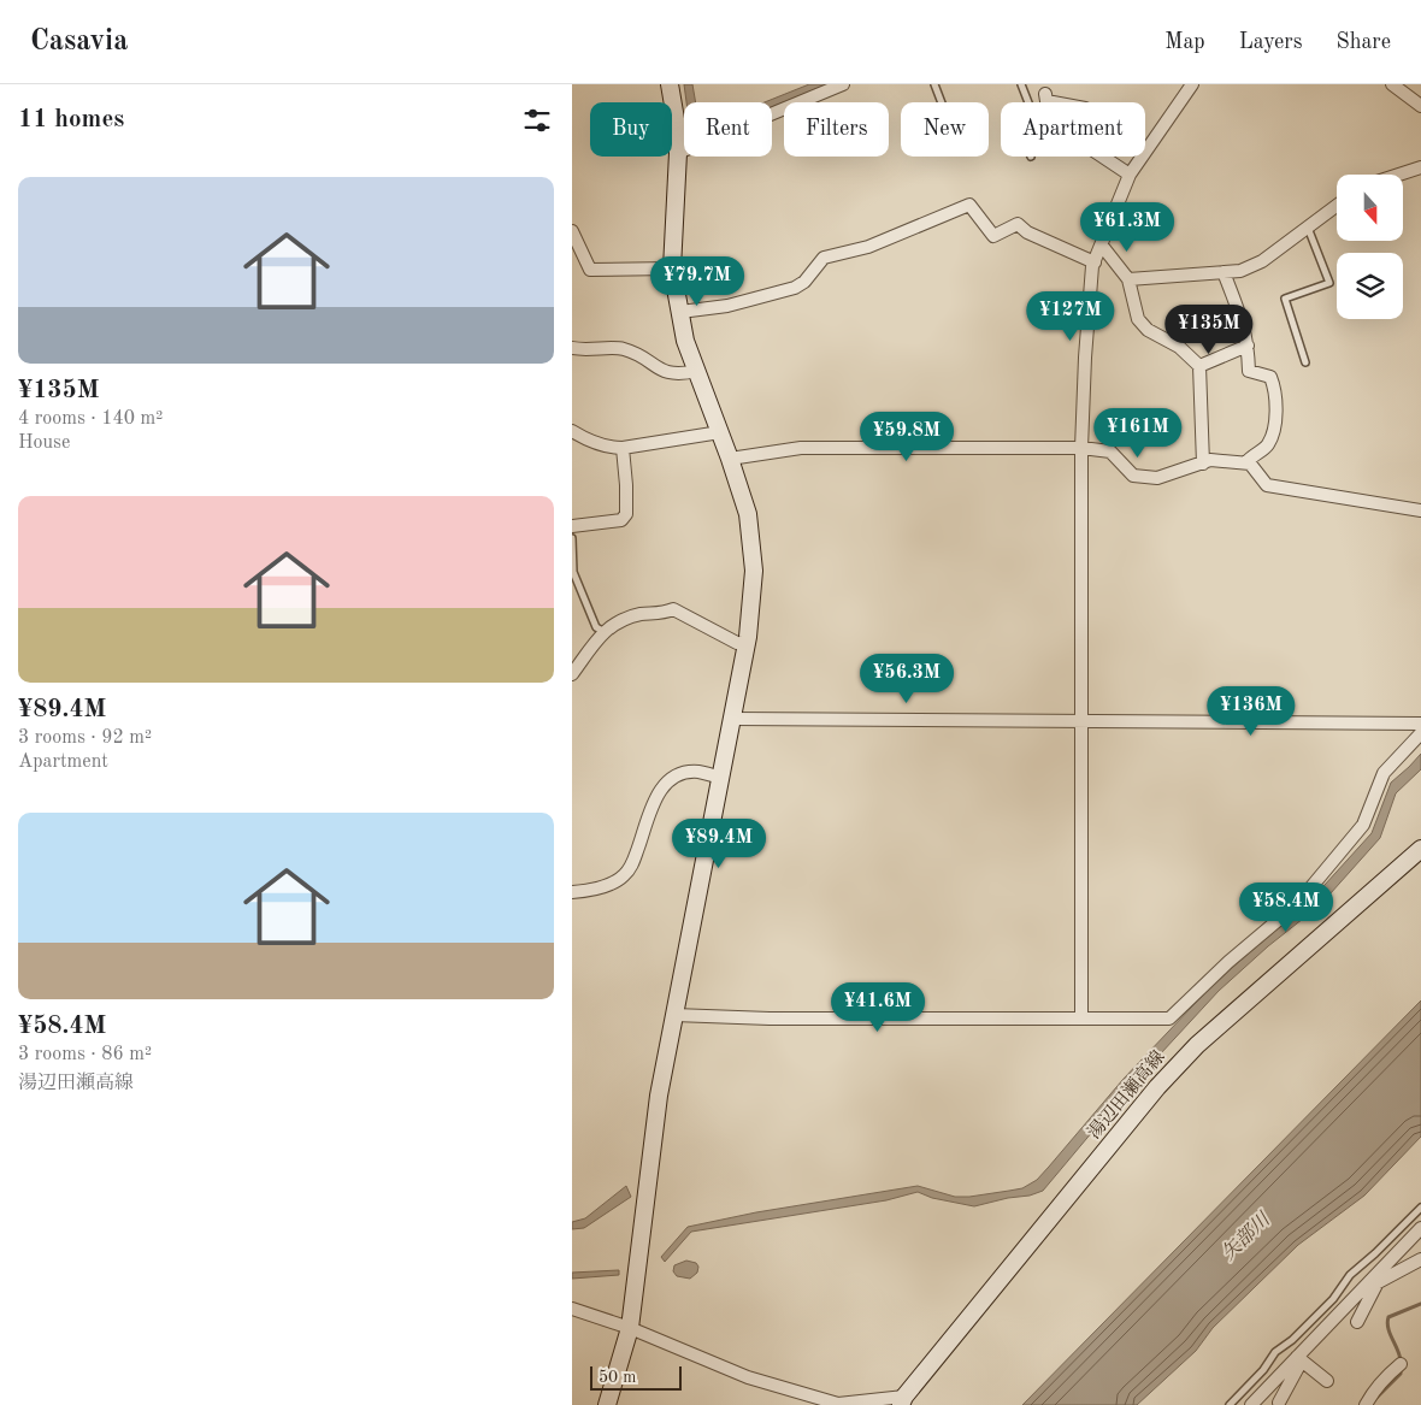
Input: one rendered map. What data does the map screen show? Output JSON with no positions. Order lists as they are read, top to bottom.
{
  "streets": {
    "street": ["湯辺田瀬高線"]
  },
  "water": ["矢部川"],
  "scale_bar": "50 m",
  "north": "bottom",
  "page": {
    "header": "Casavia",
    "nav": ["Map", "Layers", "Share"],
    "heading": "11 homes",
    "chip": [
      "Buy",
      "Rent",
      "Filters",
      "New",
      "Apartment"
    ],
    "list": [
      {
        "name": "¥135M",
        "note": "4 rooms · 140 m² · House"
      },
      {
        "name": "¥89.4M",
        "note": "3 rooms · 92 m² · Apartment"
      },
      {
        "name": "¥58.4M",
        "note": "3 rooms · 86 m² · 湯辺田瀬高線"
      }
    ],
    "price": [
      "¥61.3M",
      "¥79.7M",
      "¥127M",
      "¥135M",
      "¥161M",
      "¥59.8M",
      "¥56.3M",
      "¥136M",
      "¥89.4M",
      "¥58.4M",
      "¥41.6M"
    ],
    "scale": "50 m"
  }
}
